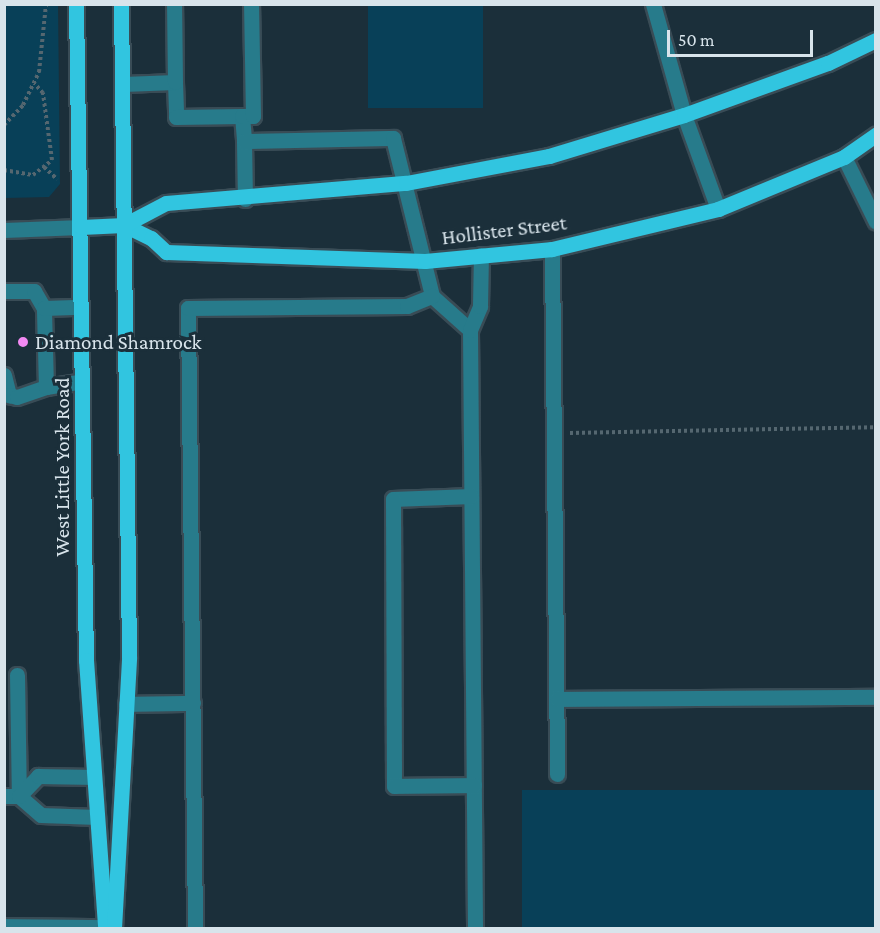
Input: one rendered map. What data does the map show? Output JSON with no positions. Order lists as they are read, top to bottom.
{
  "streets": {
    "main road": ["Hollister Street", "West Little York Road"]
  },
  "crossings": [
    ["Hollister Street", "West Little York Road"]
  ],
  "places": ["Diamond Shamrock"],
  "scale_bar": "50 m"
}
